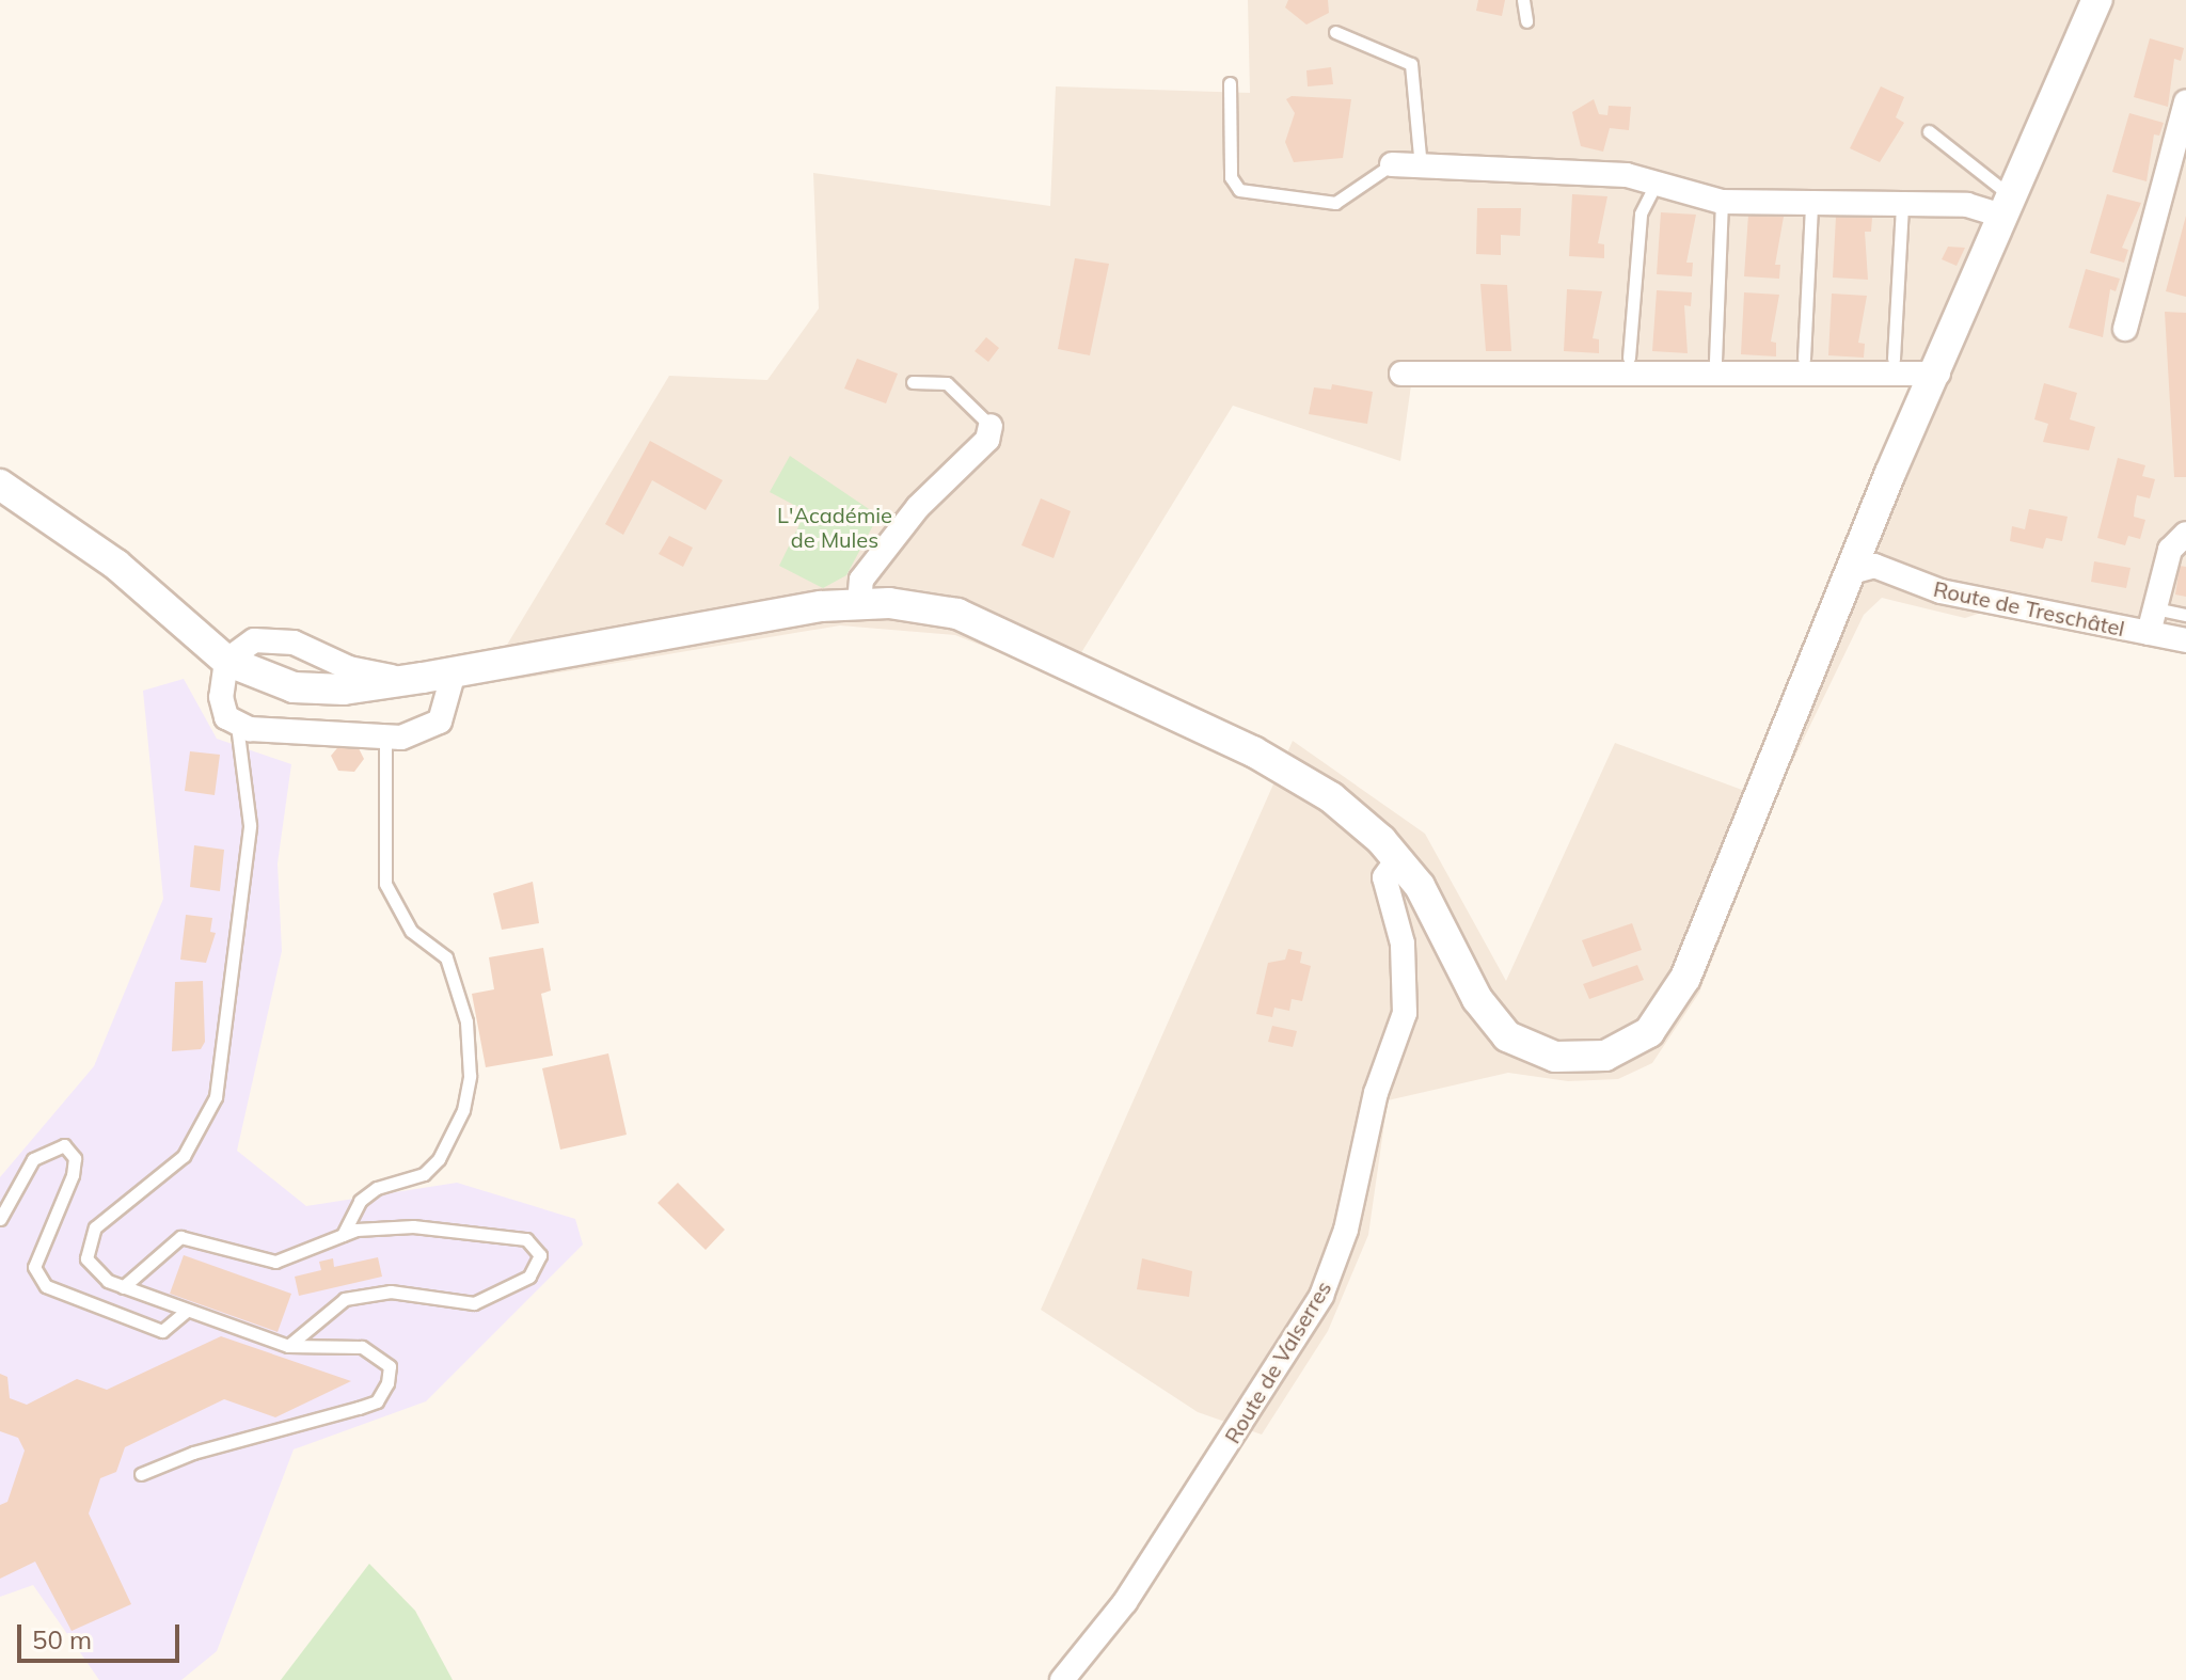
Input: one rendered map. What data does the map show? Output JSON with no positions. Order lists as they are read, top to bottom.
{
  "streets": {
    "street": ["Route de Treschâtel", "Route de Valserres"]
  },
  "parks": ["L'Académie de Mules"],
  "scale_bar": "50 m"
}
